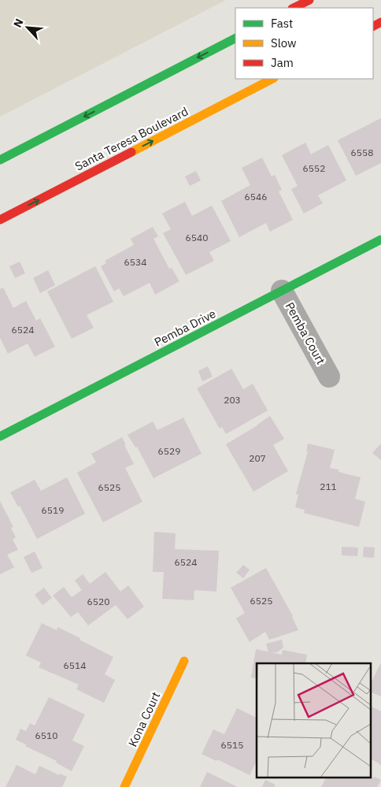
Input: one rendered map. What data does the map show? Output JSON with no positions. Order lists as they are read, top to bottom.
{
  "streets": {
    "main road": ["Santa Teresa Boulevard", "Pemba Drive", "Kona Court"],
    "street": ["Pemba Court"]
  },
  "crossings": [
    ["Pemba Drive", "Pemba Court"]
  ],
  "house_numbers": [
    "6558",
    "6552",
    "6546",
    "6540",
    "6534",
    "6524",
    "203",
    "6529",
    "207",
    "211",
    "6525",
    "6519",
    "6524",
    "6525",
    "6520",
    "6514",
    "6510",
    "6515"
  ],
  "legend": ["Fast", "Slow", "Jam"],
  "north": "top left"
}
